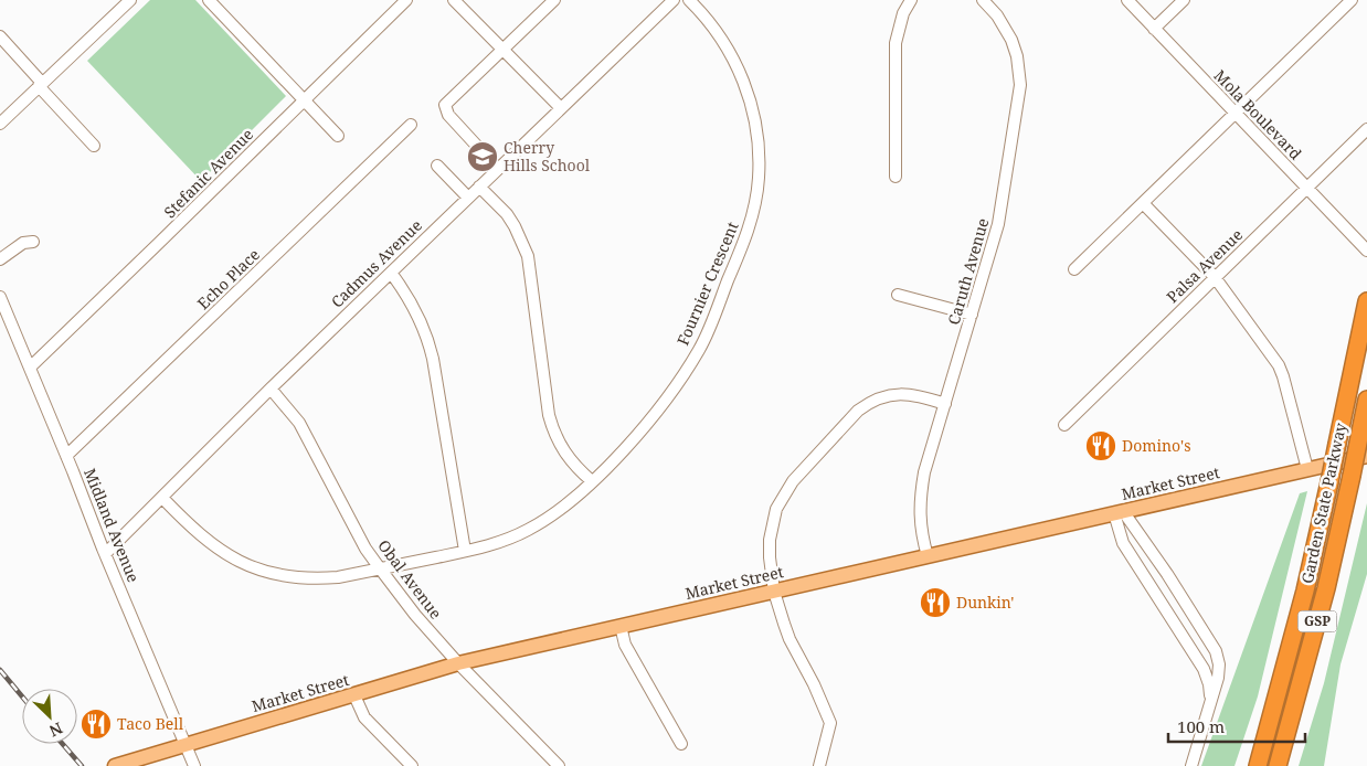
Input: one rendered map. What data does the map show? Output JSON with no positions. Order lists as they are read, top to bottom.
{
  "streets": {
    "highway": ["Garden State Parkway", "GSP"],
    "main road": ["Market Street"],
    "street": [
      "Mola Boulevard",
      "Stefanic Avenue",
      "Cadmus Avenue",
      "Palsa Avenue",
      "Caruth Avenue",
      "Echo Place",
      "Fournier Crescent",
      "Midland Avenue",
      "Obal Avenue"
    ]
  },
  "crossings": [
    ["Mola Boulevard", "Palsa Avenue"],
    ["Stefanic Avenue", "Midland Avenue"],
    ["Cadmus Avenue", "Fournier Crescent"],
    ["Cadmus Avenue", "Midland Avenue"],
    ["Cadmus Avenue", "Obal Avenue"],
    ["Caruth Avenue", "Market Street"],
    ["Echo Place", "Midland Avenue"],
    ["Fournier Crescent", "Obal Avenue"],
    ["Market Street", "Midland Avenue"],
    ["Market Street", "Obal Avenue"]
  ],
  "places": {
    "school or university": ["Cherry Hills School"],
    "restaurant": ["Domino's", "Dunkin'", "Taco Bell"]
  },
  "scale_bar": "100 m",
  "north": "bottom right"
}
